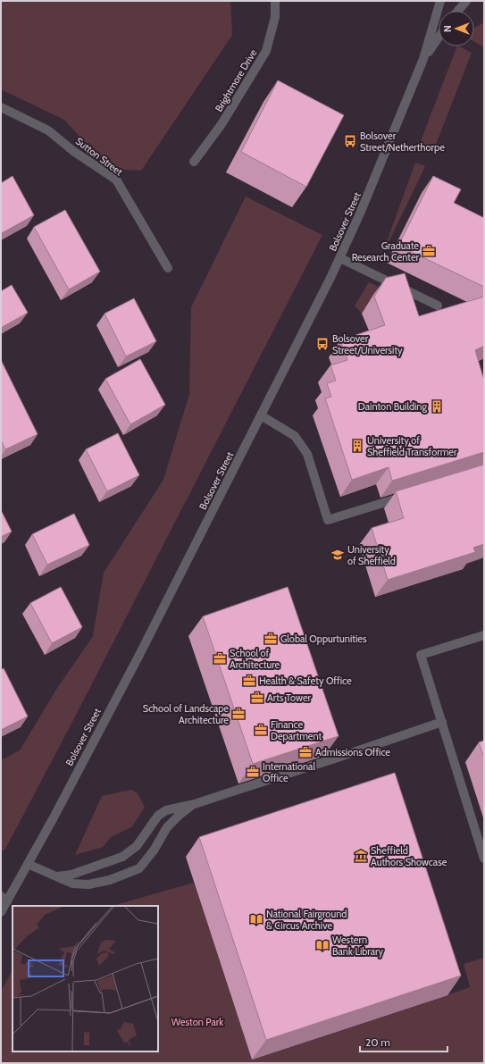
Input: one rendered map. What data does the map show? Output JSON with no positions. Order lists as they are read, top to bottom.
{
  "streets": {
    "street": ["Brightmore Drive", "Sutton Street", "Bolsover Street"]
  },
  "parks": ["Weston Park"],
  "places": {
    "bus stop": ["Bolsover Street/Netherthorpe", "Bolsover Street/University"],
    "office": [
      "Graduate Research Center",
      "Global Oppurtunities",
      "School of Architecture",
      "Health & Safety Office",
      "Arts Tower",
      "School of Landscape Architecture",
      "Finance Department",
      "Admissions Office",
      "International Office"
    ],
    "building": ["Dainton Building", "University of Sheffield Transformer"],
    "school or university": ["University of Sheffield"],
    "museum": ["Sheffield Authors Showcase"],
    "library": ["National Fairground & Circus Archive", "Western Bank Library"]
  },
  "scale_bar": "20 m",
  "north": "left"
}
